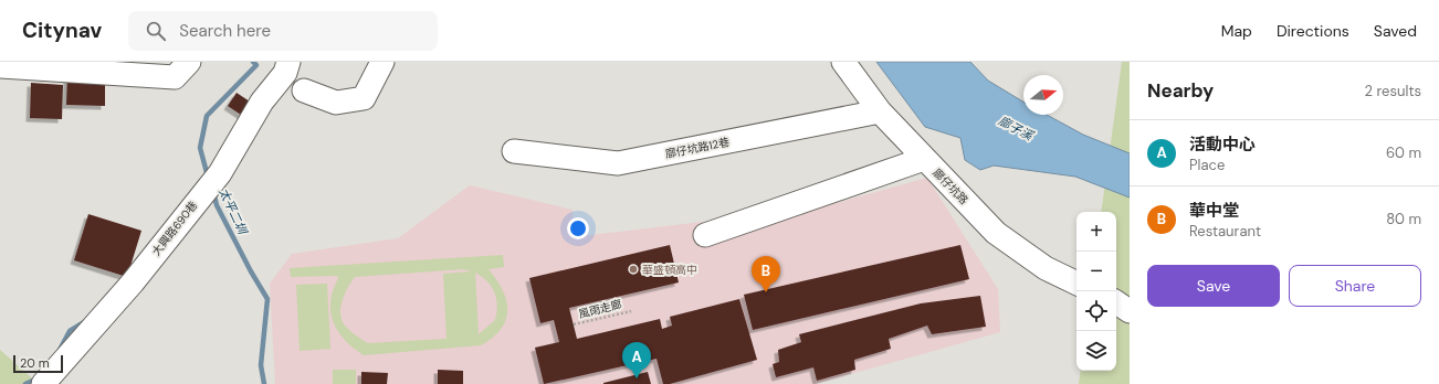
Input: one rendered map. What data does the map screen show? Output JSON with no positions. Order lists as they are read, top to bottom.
{
  "streets": {
    "street": ["廍仔坑路12巷", "廍仔坑路", "大興路690巷"],
    "path": ["風雨走廊"]
  },
  "crossings": [
    ["廍仔坑路12巷", "廍仔坑路"]
  ],
  "water": ["廍子溪", "太平二圳"],
  "places": ["華盛頓高中"],
  "scale_bar": "20 m",
  "north": "right",
  "page": {
    "header": "Citynav",
    "search": "Search here",
    "nav": ["Map", "Directions", "Saved"],
    "heading": ["Nearby", "2 results"],
    "list": [
      {
        "mark": "A",
        "name": "活動中心",
        "note": "Place",
        "value": "60 m"
      },
      {
        "mark": "B",
        "name": "華中堂",
        "note": "Restaurant",
        "value": "80 m"
      }
    ],
    "map_buttons": ["+", "−"],
    "buttons": ["Save", "Share"],
    "pins": ["B", "A"],
    "scale": "20 m"
  }
}
